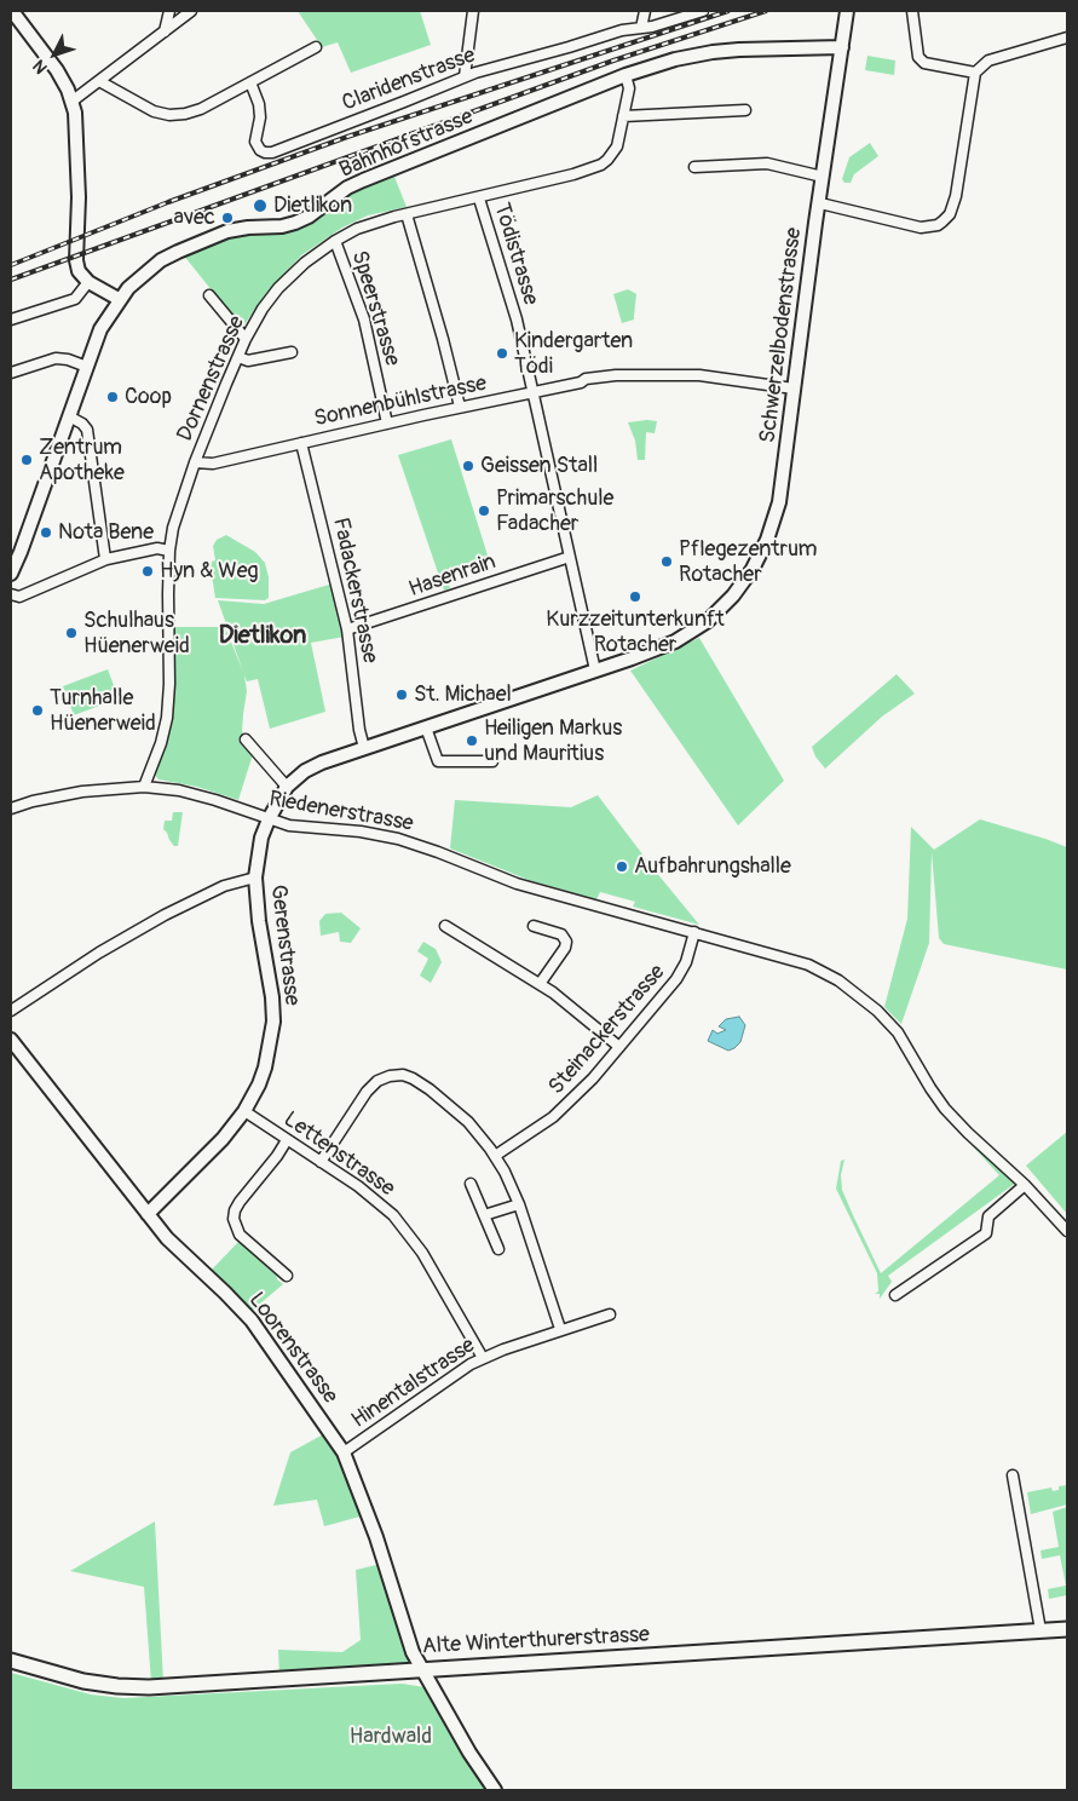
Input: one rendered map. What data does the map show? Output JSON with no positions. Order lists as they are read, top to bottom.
{
  "streets": {
    "main road": ["Alte Winterthurerstrasse"],
    "street": [
      "Claridenstrasse",
      "Bahnhofstrasse",
      "Tödistrasse",
      "Speerstrasse",
      "Schwerzelbodenstrasse",
      "Dornenstrasse",
      "Sonnenbühlstrasse",
      "Hasenrain",
      "Fadackerstrasse",
      "Riedenerstrasse",
      "Gerenstrasse",
      "Steinackerstrasse",
      "Lettenstrasse",
      "Loorenstrasse",
      "Hinentalstrasse"
    ]
  },
  "crossings": [
    ["Bahnhofstrasse", "Schwerzelbodenstrasse"],
    ["Bahnhofstrasse", "Dornenstrasse"],
    ["Tödistrasse", "Schwerzelbodenstrasse"],
    ["Tödistrasse", "Dornenstrasse"],
    ["Tödistrasse", "Sonnenbühlstrasse"],
    ["Tödistrasse", "Hasenrain"],
    ["Speerstrasse", "Dornenstrasse"],
    ["Speerstrasse", "Sonnenbühlstrasse"],
    ["Schwerzelbodenstrasse", "Sonnenbühlstrasse"],
    ["Schwerzelbodenstrasse", "Fadackerstrasse"],
    ["Schwerzelbodenstrasse", "Riedenerstrasse"],
    ["Schwerzelbodenstrasse", "Gerenstrasse"],
    ["Dornenstrasse", "Sonnenbühlstrasse"],
    ["Dornenstrasse", "Riedenerstrasse"],
    ["Sonnenbühlstrasse", "Fadackerstrasse"],
    ["Hasenrain", "Fadackerstrasse"],
    ["Riedenerstrasse", "Gerenstrasse"],
    ["Riedenerstrasse", "Steinackerstrasse"],
    ["Gerenstrasse", "Lettenstrasse"],
    ["Gerenstrasse", "Loorenstrasse"],
    ["Lettenstrasse", "Hinentalstrasse"],
    ["Loorenstrasse", "Hinentalstrasse"],
    ["Loorenstrasse", "Alte Winterthurerstrasse"]
  ],
  "districts": ["Dietlikon"],
  "parks": ["Hardwald"],
  "places": [
    "Dietlikon",
    "avec",
    "Kindergarten Tödi",
    "Coop",
    "Zentrum Apotheke",
    "Geissen Stall",
    "Primarschule Fadacher",
    "Nota Bene",
    "Pflegezentrum Rotacher",
    "Hyn & Weg",
    "Kurzzeitunterkunft Rotacher",
    "Schulhaus Hüenerweid",
    "St. Michael",
    "Turnhalle Hüenerweid",
    "Heiligen Markus und Mauritius",
    "Aufbahrungshalle"
  ],
  "north": "bottom left"
}
